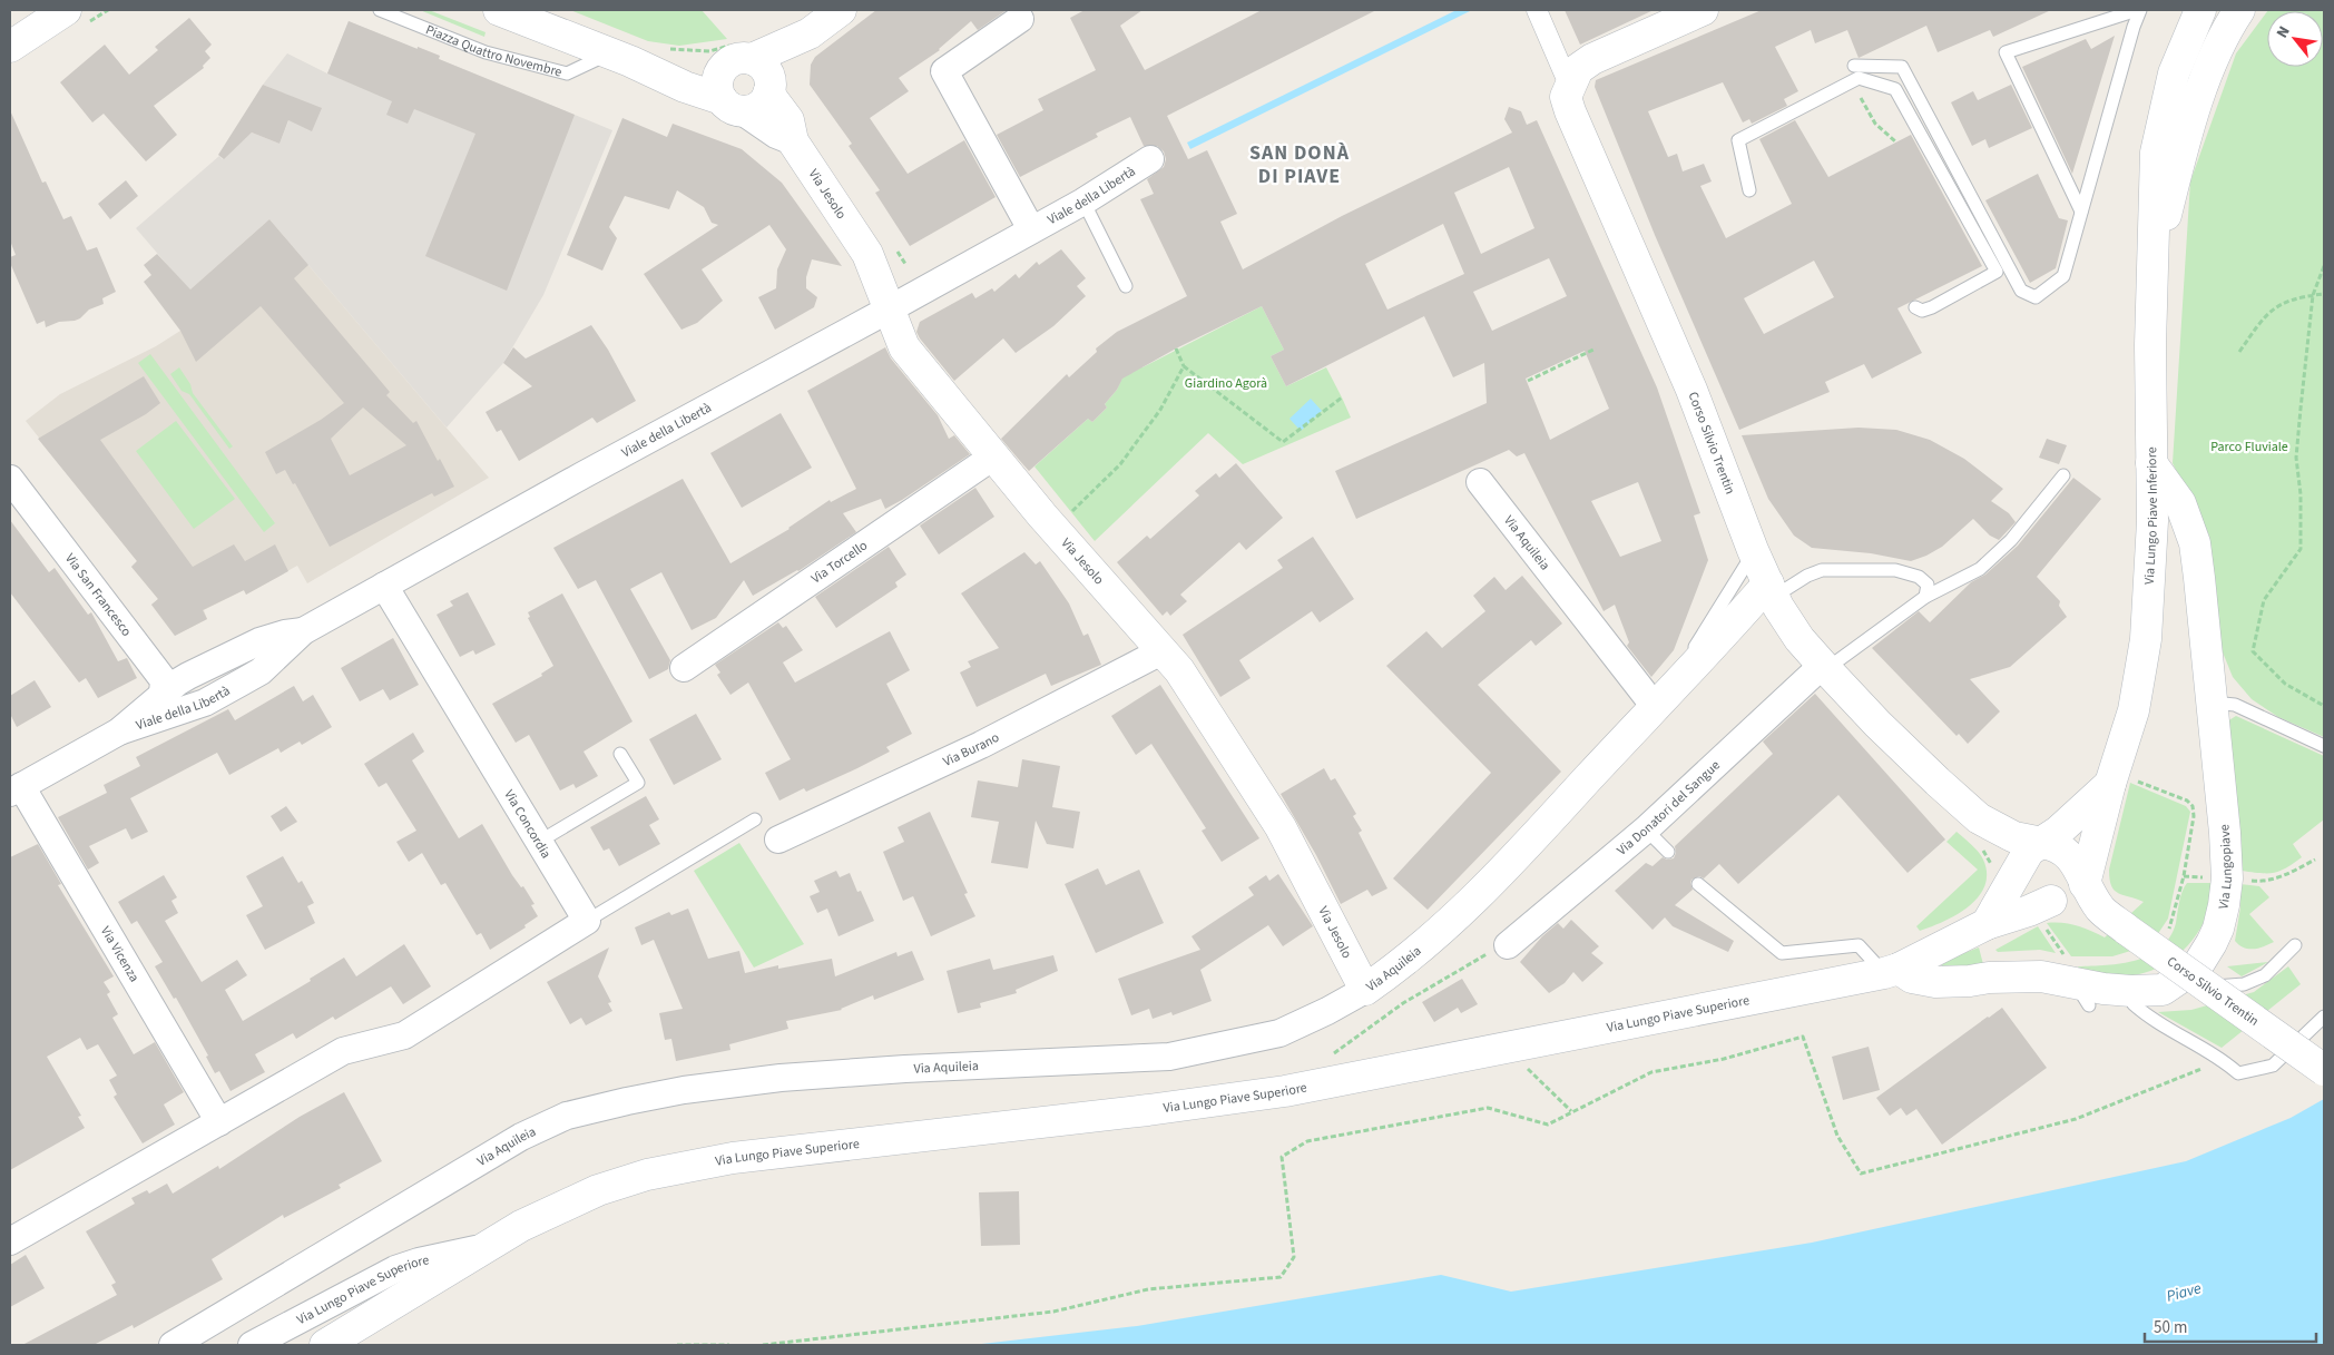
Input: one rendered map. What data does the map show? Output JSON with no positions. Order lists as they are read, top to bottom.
{
  "streets": {
    "main road": [
      "Piazza Quattro Novembre",
      "Via Jesolo",
      "Corso Silvio Trentin",
      "Via Lungo Piave Inferiore",
      "Via Aquileia",
      "Via Lungopiave",
      "Via Lungo Piave Superiore"
    ],
    "street": [
      "Viale della Libertà",
      "Via Torcello",
      "Via San Francesco",
      "Via Burano",
      "Via Donatori del Sangue",
      "Via Concordia",
      "Via Vicenza"
    ]
  },
  "crossings": [
    ["Piazza Quattro Novembre", "Via Jesolo"],
    ["Via Jesolo", "Viale della Libertà"],
    ["Via Jesolo", "Via Aquileia"],
    ["Via Jesolo", "Via Torcello"],
    ["Via Jesolo", "Via Burano"],
    ["Viale della Libertà", "Via San Francesco"],
    ["Viale della Libertà", "Via Concordia"],
    ["Viale della Libertà", "Via Vicenza"],
    ["Corso Silvio Trentin", "Via Lungo Piave Inferiore"],
    ["Corso Silvio Trentin", "Via Aquileia"],
    ["Corso Silvio Trentin", "Via Donatori del Sangue"],
    ["Corso Silvio Trentin", "Via Lungo Piave Superiore"],
    ["Via Lungo Piave Inferiore", "Via Lungopiave"]
  ],
  "districts": ["SAN DONÀ DI PIAVE"],
  "water": ["Piave"],
  "parks": ["Giardino Agorà", "Parco Fluviale"],
  "scale_bar": "50 m",
  "north": "top left"
}
